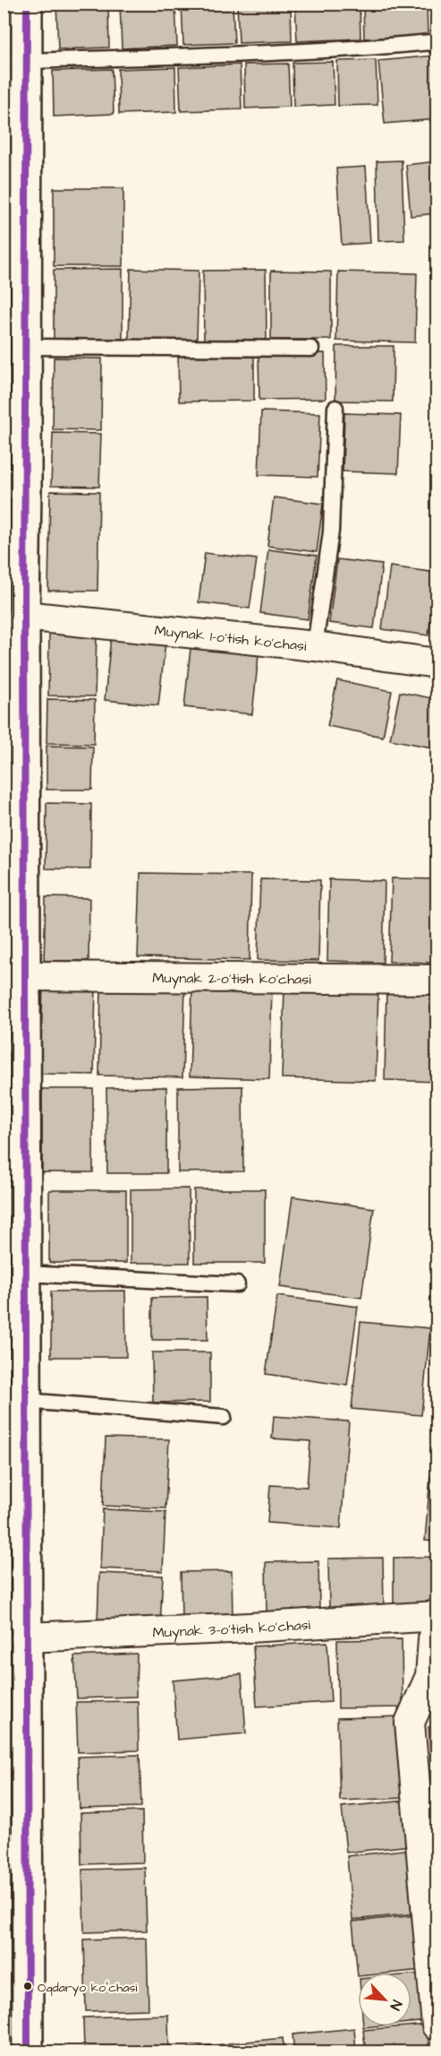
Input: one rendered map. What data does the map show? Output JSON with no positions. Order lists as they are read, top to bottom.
{
  "streets": {
    "street": ["Muynak 1-o'tish ko'chasi", "Muynak 2-o'tish ko'chasi", "Muynak 3-o'tish ko'chasi"]
  },
  "places": ["Oqdaryo koʻchasi"],
  "north": "bottom right"
}
